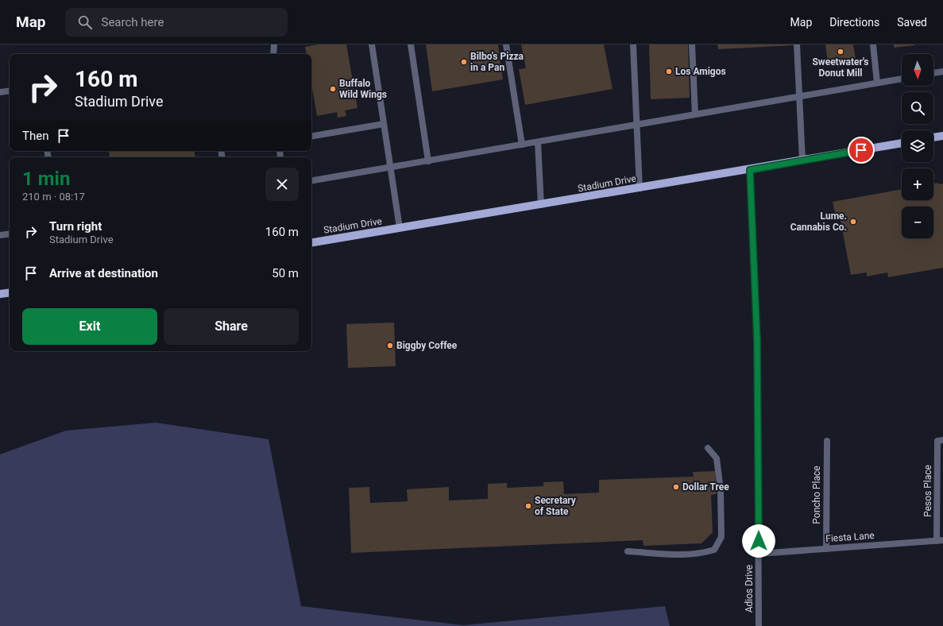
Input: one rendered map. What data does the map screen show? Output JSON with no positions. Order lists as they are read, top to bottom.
{
  "streets": {
    "main road": ["Stadium Drive"],
    "street": [
      "Pesos Place",
      "Poncho Place",
      "Fiesta Lane",
      "Adios Drive"
    ]
  },
  "crossings": [
    ["Stadium Drive", "Adios Drive"],
    ["Pesos Place", "Fiesta Lane"],
    ["Poncho Place", "Fiesta Lane"],
    ["Fiesta Lane", "Adios Drive"]
  ],
  "places": [
    "Sweetwater's Donut Mill",
    "Bilbo's Pizza in a Pan",
    "Los Amigos",
    "Buffalo Wild Wings",
    "Lume. Cannabis Co.",
    "Biggby Coffee",
    "Dollar Tree",
    "Secretary of State"
  ],
  "north": "bottom",
  "page": {
    "header": "Map",
    "search": "Search here",
    "nav": ["Map", "Directions", "Saved"],
    "map_buttons": ["+", "−"],
    "turn": ["160 m", "Stadium Drive"],
    "then": "Then",
    "heading": ["1 min", "210 m · 08:17"],
    "list": [
      {
        "name": "Turn right",
        "note": "Stadium Drive",
        "value": "160 m"
      },
      {
        "name": "Arrive at destination",
        "value": "50 m"
      }
    ],
    "buttons": ["Exit", "Share"]
  }
}
